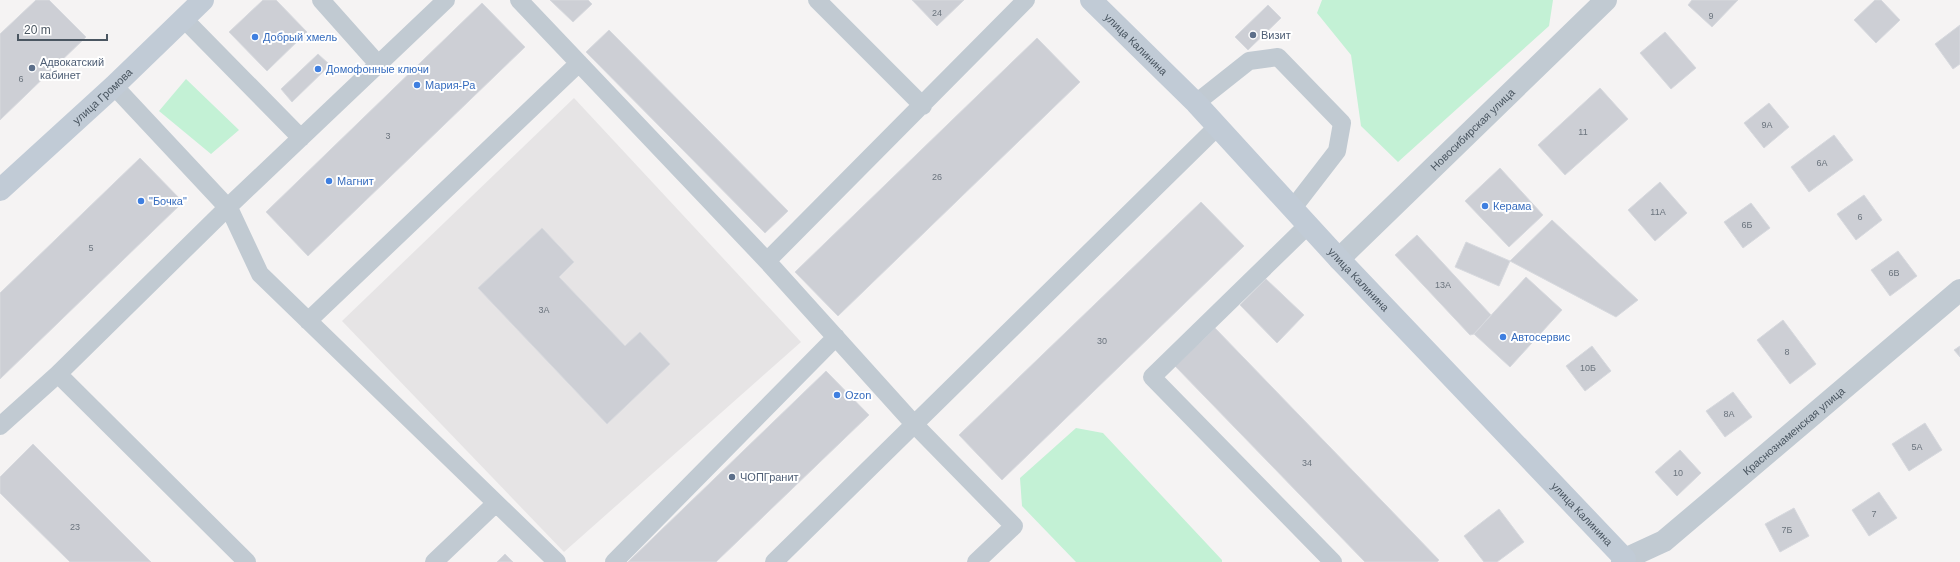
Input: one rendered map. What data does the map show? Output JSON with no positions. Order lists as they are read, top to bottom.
{
  "streets": {
    "street": [
      "улица Калинина",
      "улица Громова",
      "Новосибирская улица",
      "Краснознаменская улица"
    ]
  },
  "crossings": [
    ["улица Калинина", "Новосибирская улица"],
    ["улица Калинина", "Краснознаменская улица"]
  ],
  "places": [
    "Визит",
    "Добрый хмель",
    "Адвокатский кабинет",
    "Домофонные ключи",
    "Мария-Ра",
    "Магнит",
    "\"Бочка\"",
    "Керама",
    "Автосервис",
    "Ozon",
    "ЧОПГранит"
  ],
  "house_numbers": [
    "24",
    "9",
    "6",
    "9А",
    "11",
    "3",
    "6А",
    "26",
    "11А",
    "6",
    "6Б",
    "5",
    "6В",
    "13А",
    "3А",
    "30",
    "8",
    "10Б",
    "8А",
    "5А",
    "34",
    "10",
    "7",
    "23",
    "7Б"
  ],
  "scale_bar": "20 m"
}
